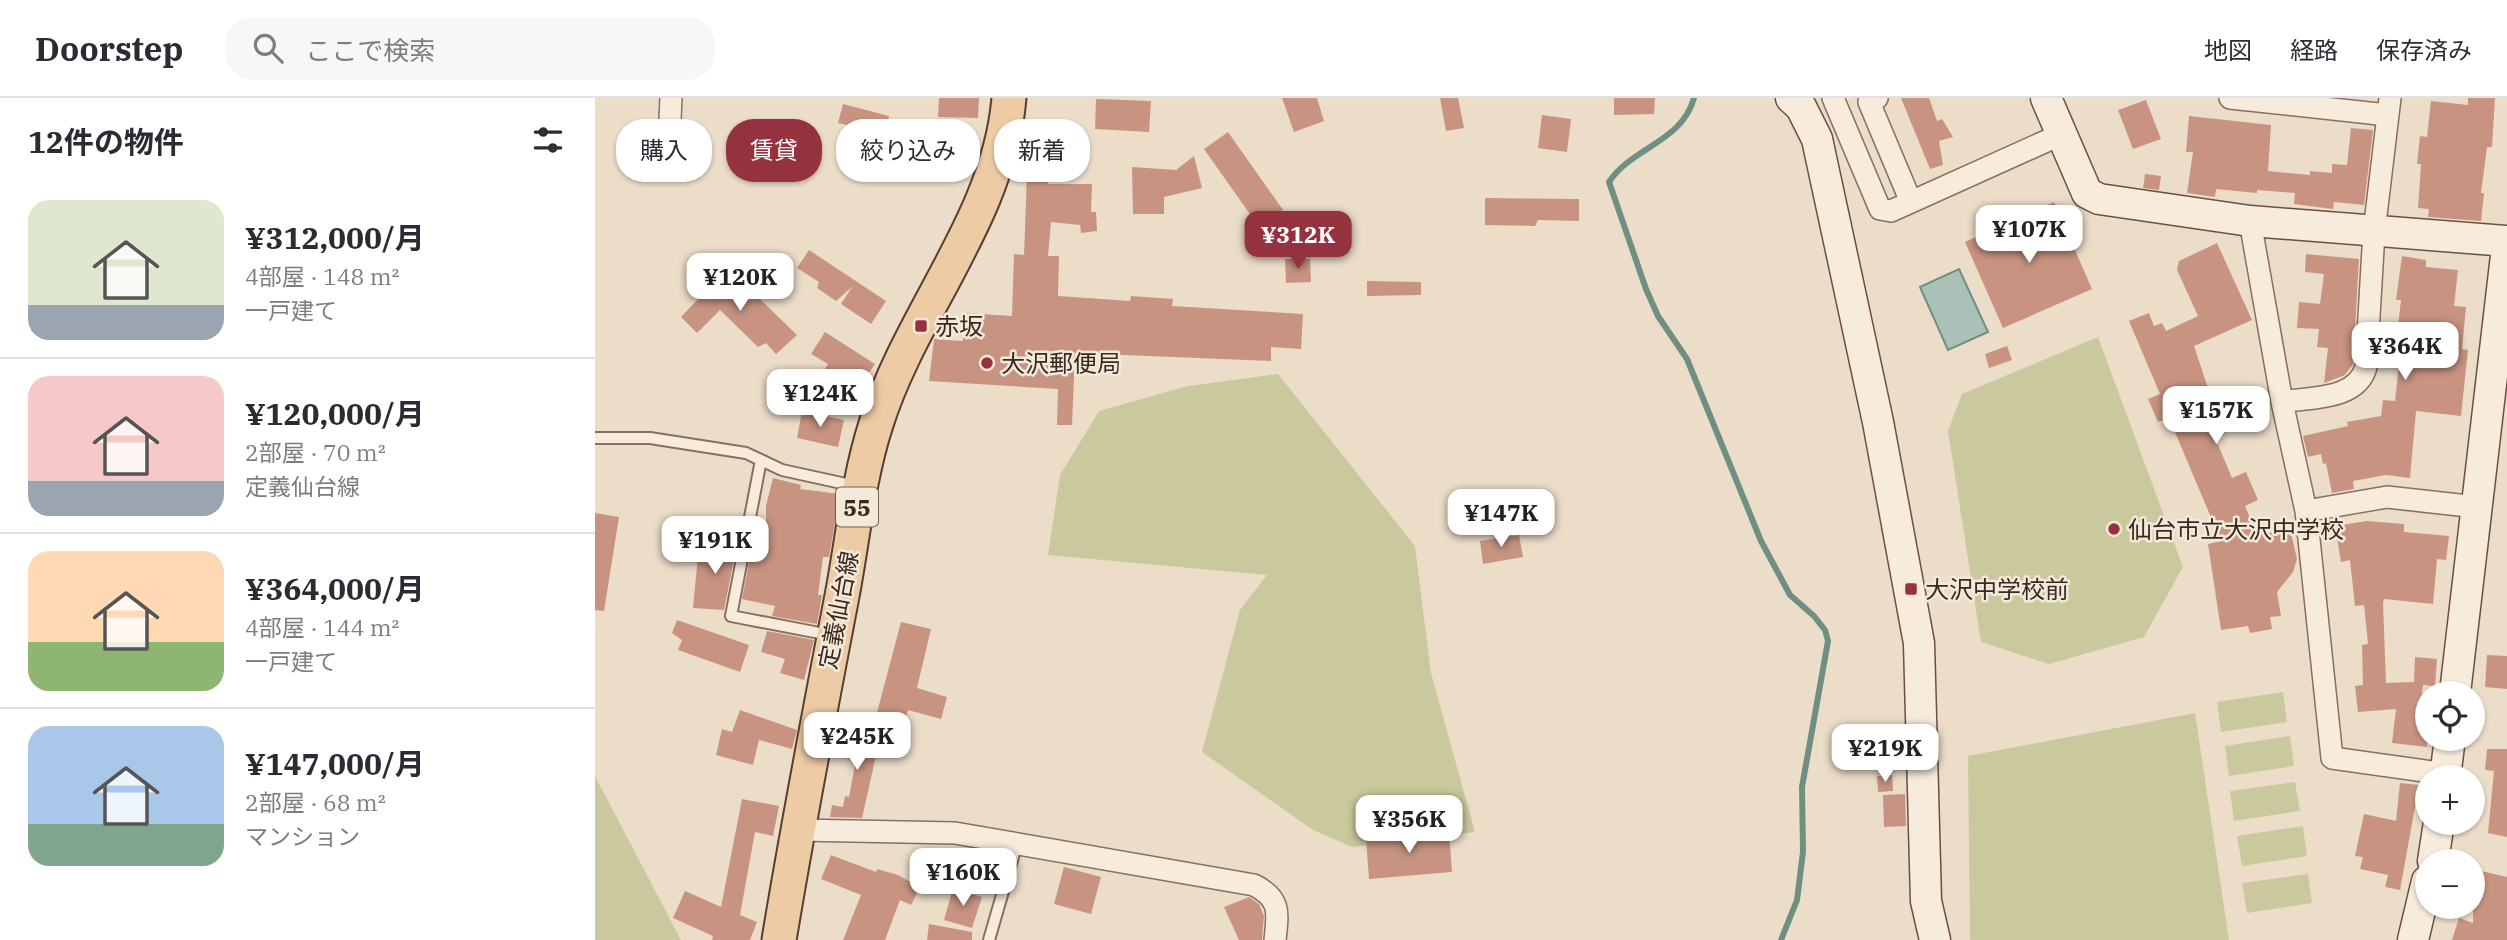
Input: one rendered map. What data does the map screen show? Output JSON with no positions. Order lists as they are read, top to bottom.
{
  "streets": {
    "main road": ["55", "定義仙台線"]
  },
  "places": {
    "transit": ["赤坂", "大沢中学校前"],
    "other": ["大沢郵便局", "仙台市立大沢中学校"]
  },
  "page": {
    "header": "Doorstep",
    "search": "ここで検索",
    "nav": ["地図", "経路", "保存済み"],
    "heading": "12件の物件",
    "chip": [
      "購入",
      "賃貸",
      "絞り込み",
      "新着"
    ],
    "list": [
      {
        "name": "¥312,000/月",
        "note": "4部屋 · 148 m² · 一戸建て"
      },
      {
        "name": "¥120,000/月",
        "note": "2部屋 · 70 m² · 定義仙台線"
      },
      {
        "name": "¥364,000/月",
        "note": "4部屋 · 144 m² · 一戸建て"
      },
      {
        "name": "¥147,000/月",
        "note": "2部屋 · 68 m² · マンション"
      }
    ],
    "price": [
      "¥107K",
      "¥312K",
      "¥120K",
      "¥364K",
      "¥124K",
      "¥157K",
      "¥147K",
      "¥191K",
      "¥245K",
      "¥219K",
      "¥356K",
      "¥160K"
    ],
    "map_buttons": ["+", "−"]
  }
}
